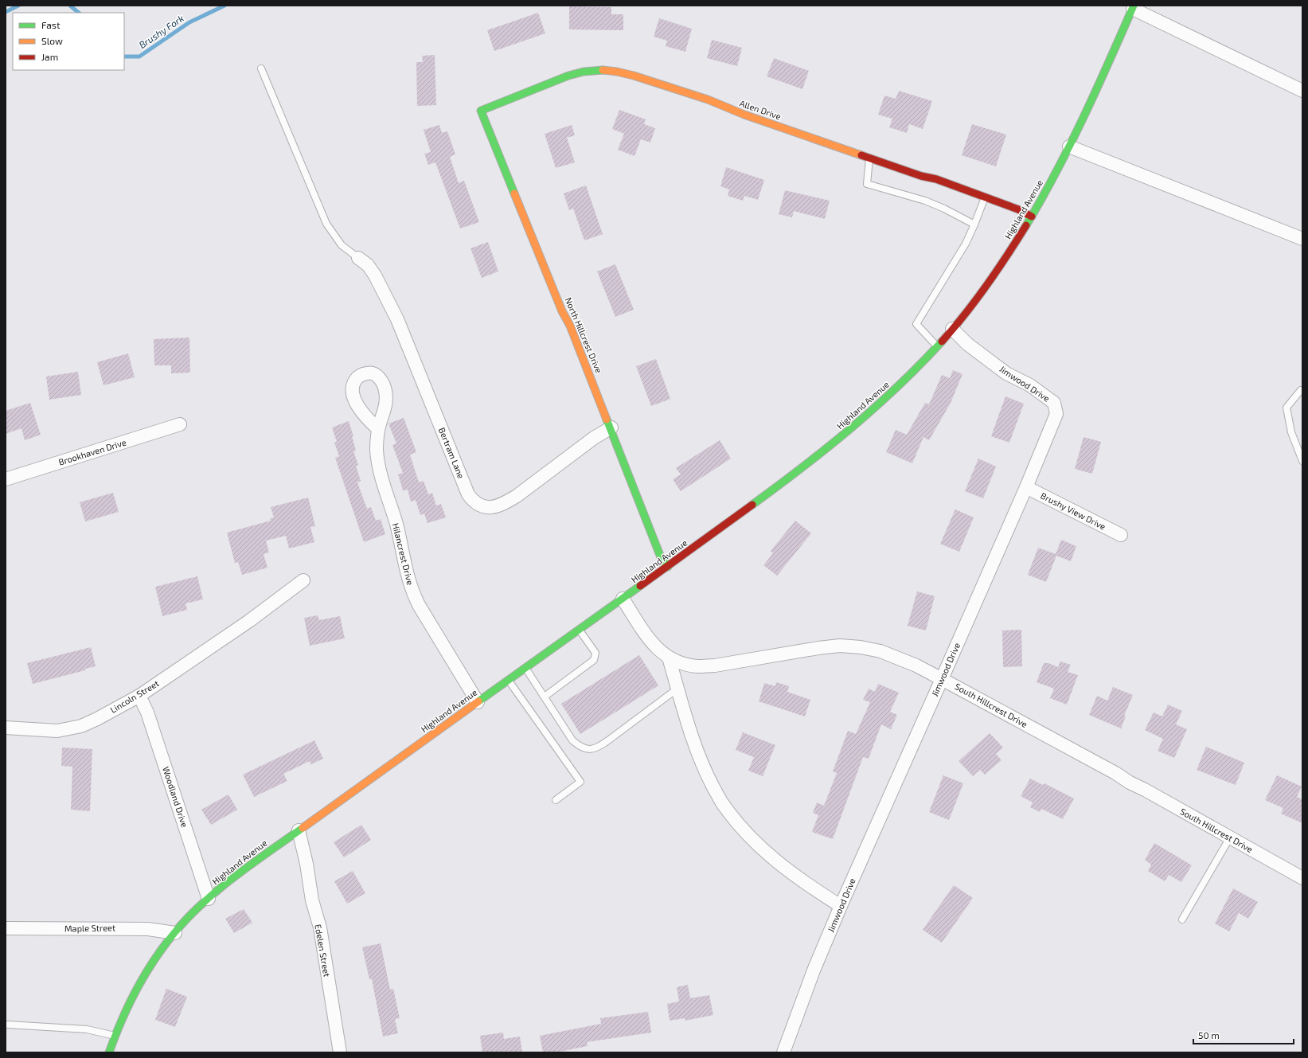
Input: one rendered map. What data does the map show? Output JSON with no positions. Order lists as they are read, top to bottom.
{
  "streets": {
    "main road": ["Allen Drive", "Highland Avenue", "North Hillcrest Drive"],
    "street": [
      "Jimwood Drive",
      "Brookhaven Drive",
      "Bertram Lane",
      "Brushy View Drive",
      "Hilancrest Drive",
      "Lincoln Street",
      "South Hillcrest Drive",
      "Woodland Drive",
      "Maple Street",
      "Edelen Street"
    ]
  },
  "crossings": [
    ["Allen Drive", "Highland Avenue"],
    ["Allen Drive", "North Hillcrest Drive"],
    ["Highland Avenue", "North Hillcrest Drive"],
    ["Highland Avenue", "Jimwood Drive"],
    ["Highland Avenue", "Hilancrest Drive"],
    ["Highland Avenue", "South Hillcrest Drive"],
    ["Highland Avenue", "Woodland Drive"],
    ["Highland Avenue", "Maple Street"],
    ["Highland Avenue", "Edelen Street"],
    ["North Hillcrest Drive", "Bertram Lane"],
    ["Jimwood Drive", "Brushy View Drive"],
    ["Jimwood Drive", "South Hillcrest Drive"],
    ["Lincoln Street", "Woodland Drive"]
  ],
  "water": ["Brushy Fork"],
  "legend": ["Fast", "Slow", "Jam"],
  "scale_bar": "50 m"
}
